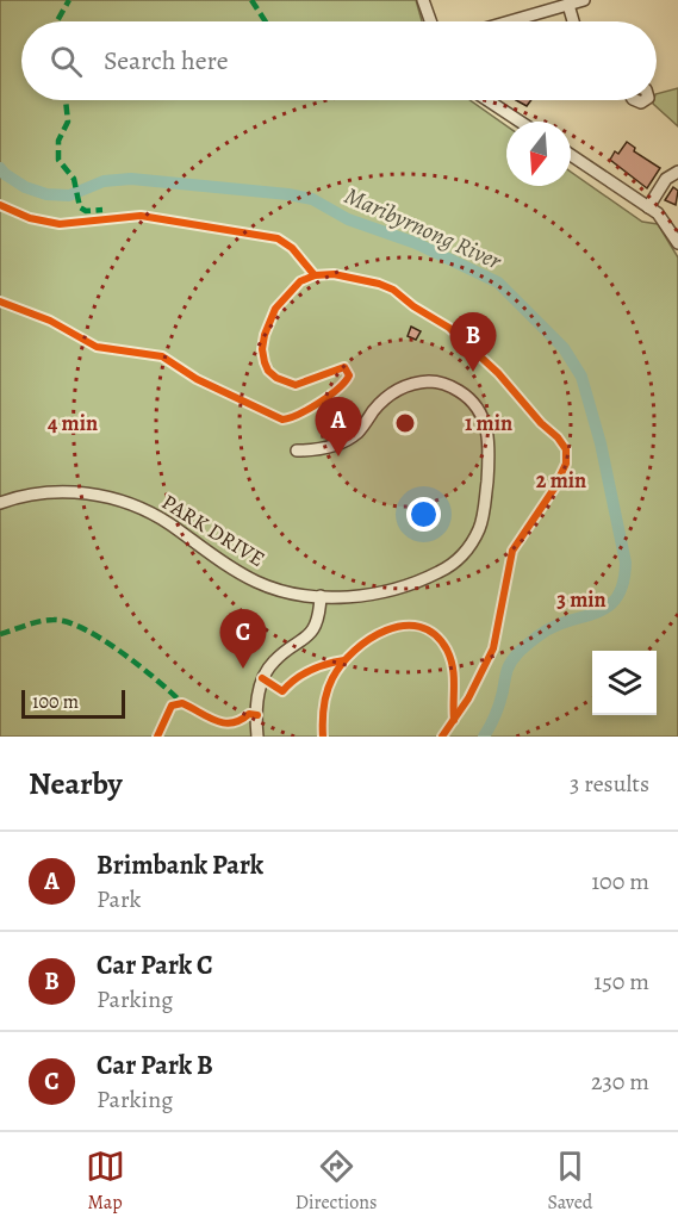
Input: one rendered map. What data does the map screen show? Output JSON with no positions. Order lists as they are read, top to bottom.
{
  "streets": {
    "street": ["PARK DRIVE"]
  },
  "water": ["Maribyrnong River"],
  "scale_bar": "100 m",
  "north": "bottom",
  "page": {
    "search": "Search here",
    "pins": ["B", "A", "C"],
    "scale": "100 m",
    "heading": ["Nearby", "3 results"],
    "list": [
      {
        "mark": "A",
        "name": "Brimbank Park",
        "note": "Park",
        "value": "100 m"
      },
      {
        "mark": "B",
        "name": "Car Park C",
        "note": "Parking",
        "value": "150 m"
      },
      {
        "mark": "C",
        "name": "Car Park B",
        "note": "Parking",
        "value": "230 m"
      }
    ],
    "nav": ["Map", "Directions", "Saved"]
  },
  "rings": [
    "1 min",
    "4 min",
    "2 min",
    "3 min"
  ]
}
